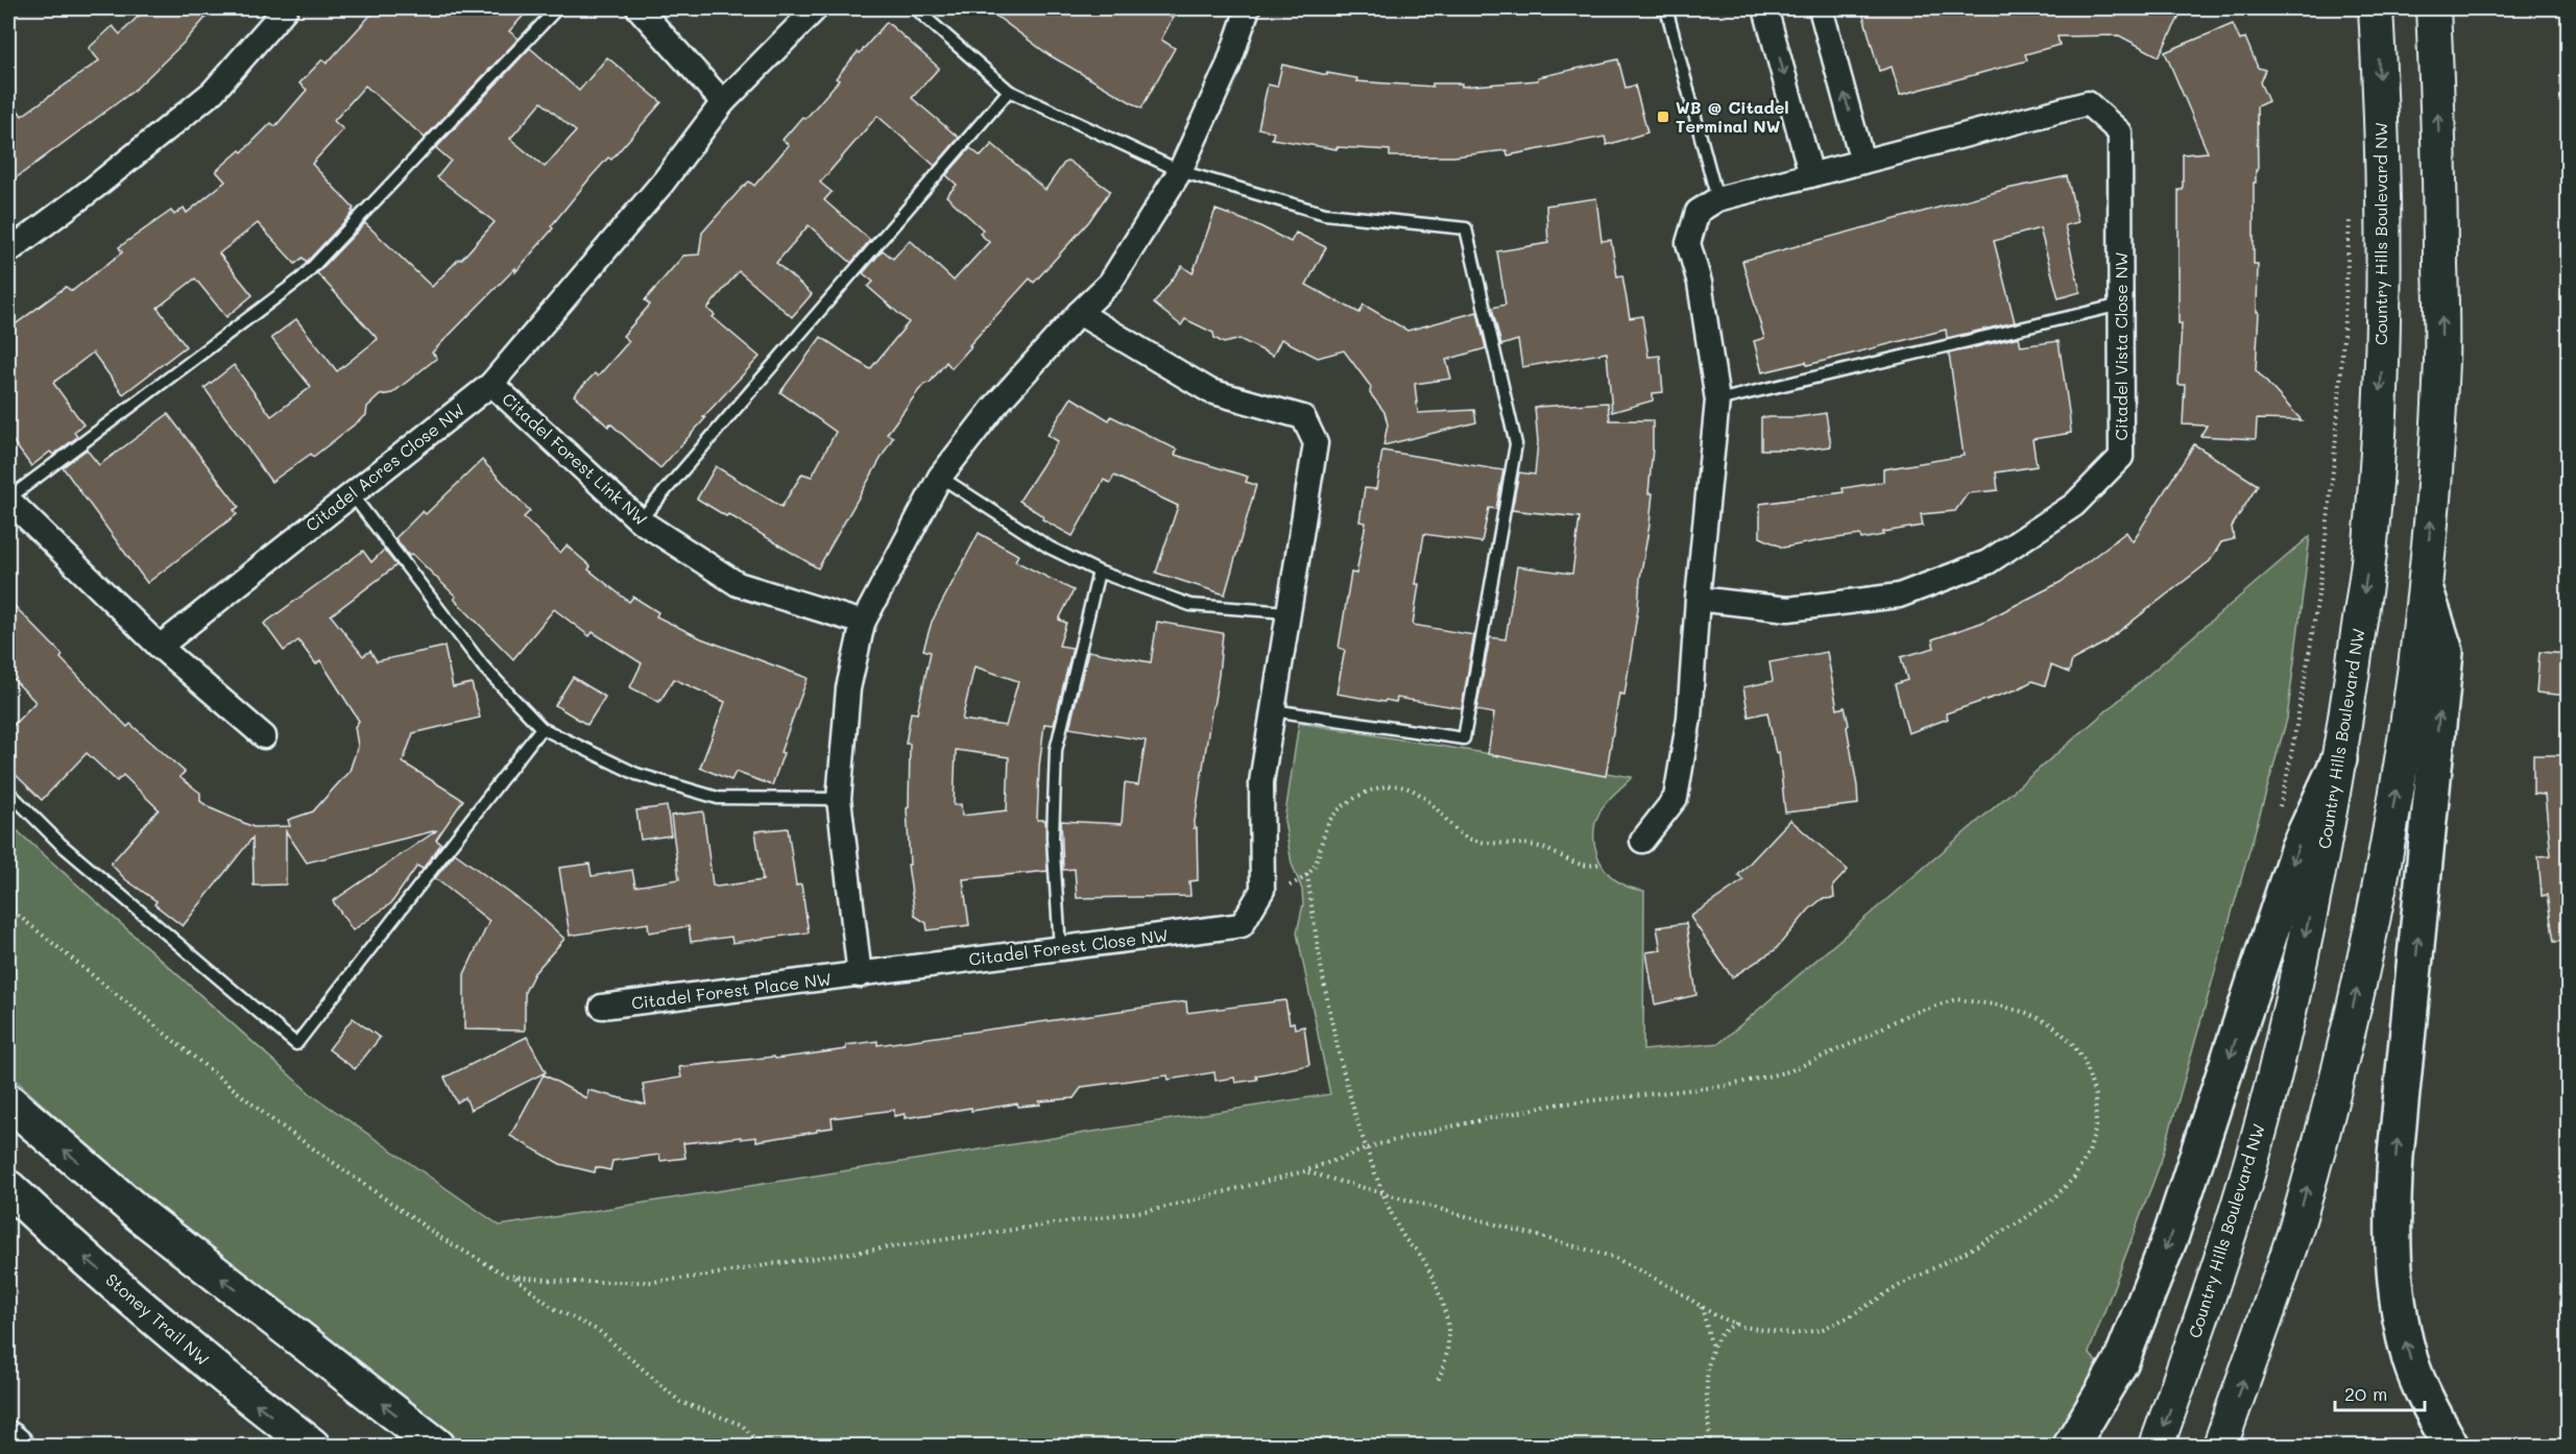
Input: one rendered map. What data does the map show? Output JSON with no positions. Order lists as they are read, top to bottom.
{
  "streets": {
    "highway": ["Stoney Trail NW"],
    "main road": ["Country Hills Boulevard NW"],
    "street": [
      "Citadel Vista Close NW",
      "Citadel Forest Link NW",
      "Citadel Acres Close NW",
      "Citadel Forest Close NW",
      "Citadel Forest Place NW"
    ]
  },
  "crossings": [
    ["Citadel Forest Link NW", "Citadel Acres Close NW"],
    ["Citadel Forest Close NW", "Citadel Forest Place NW"]
  ],
  "places": {
    "transit": ["WB @ Citadel Terminal NW"]
  },
  "scale_bar": "20 m"
}
